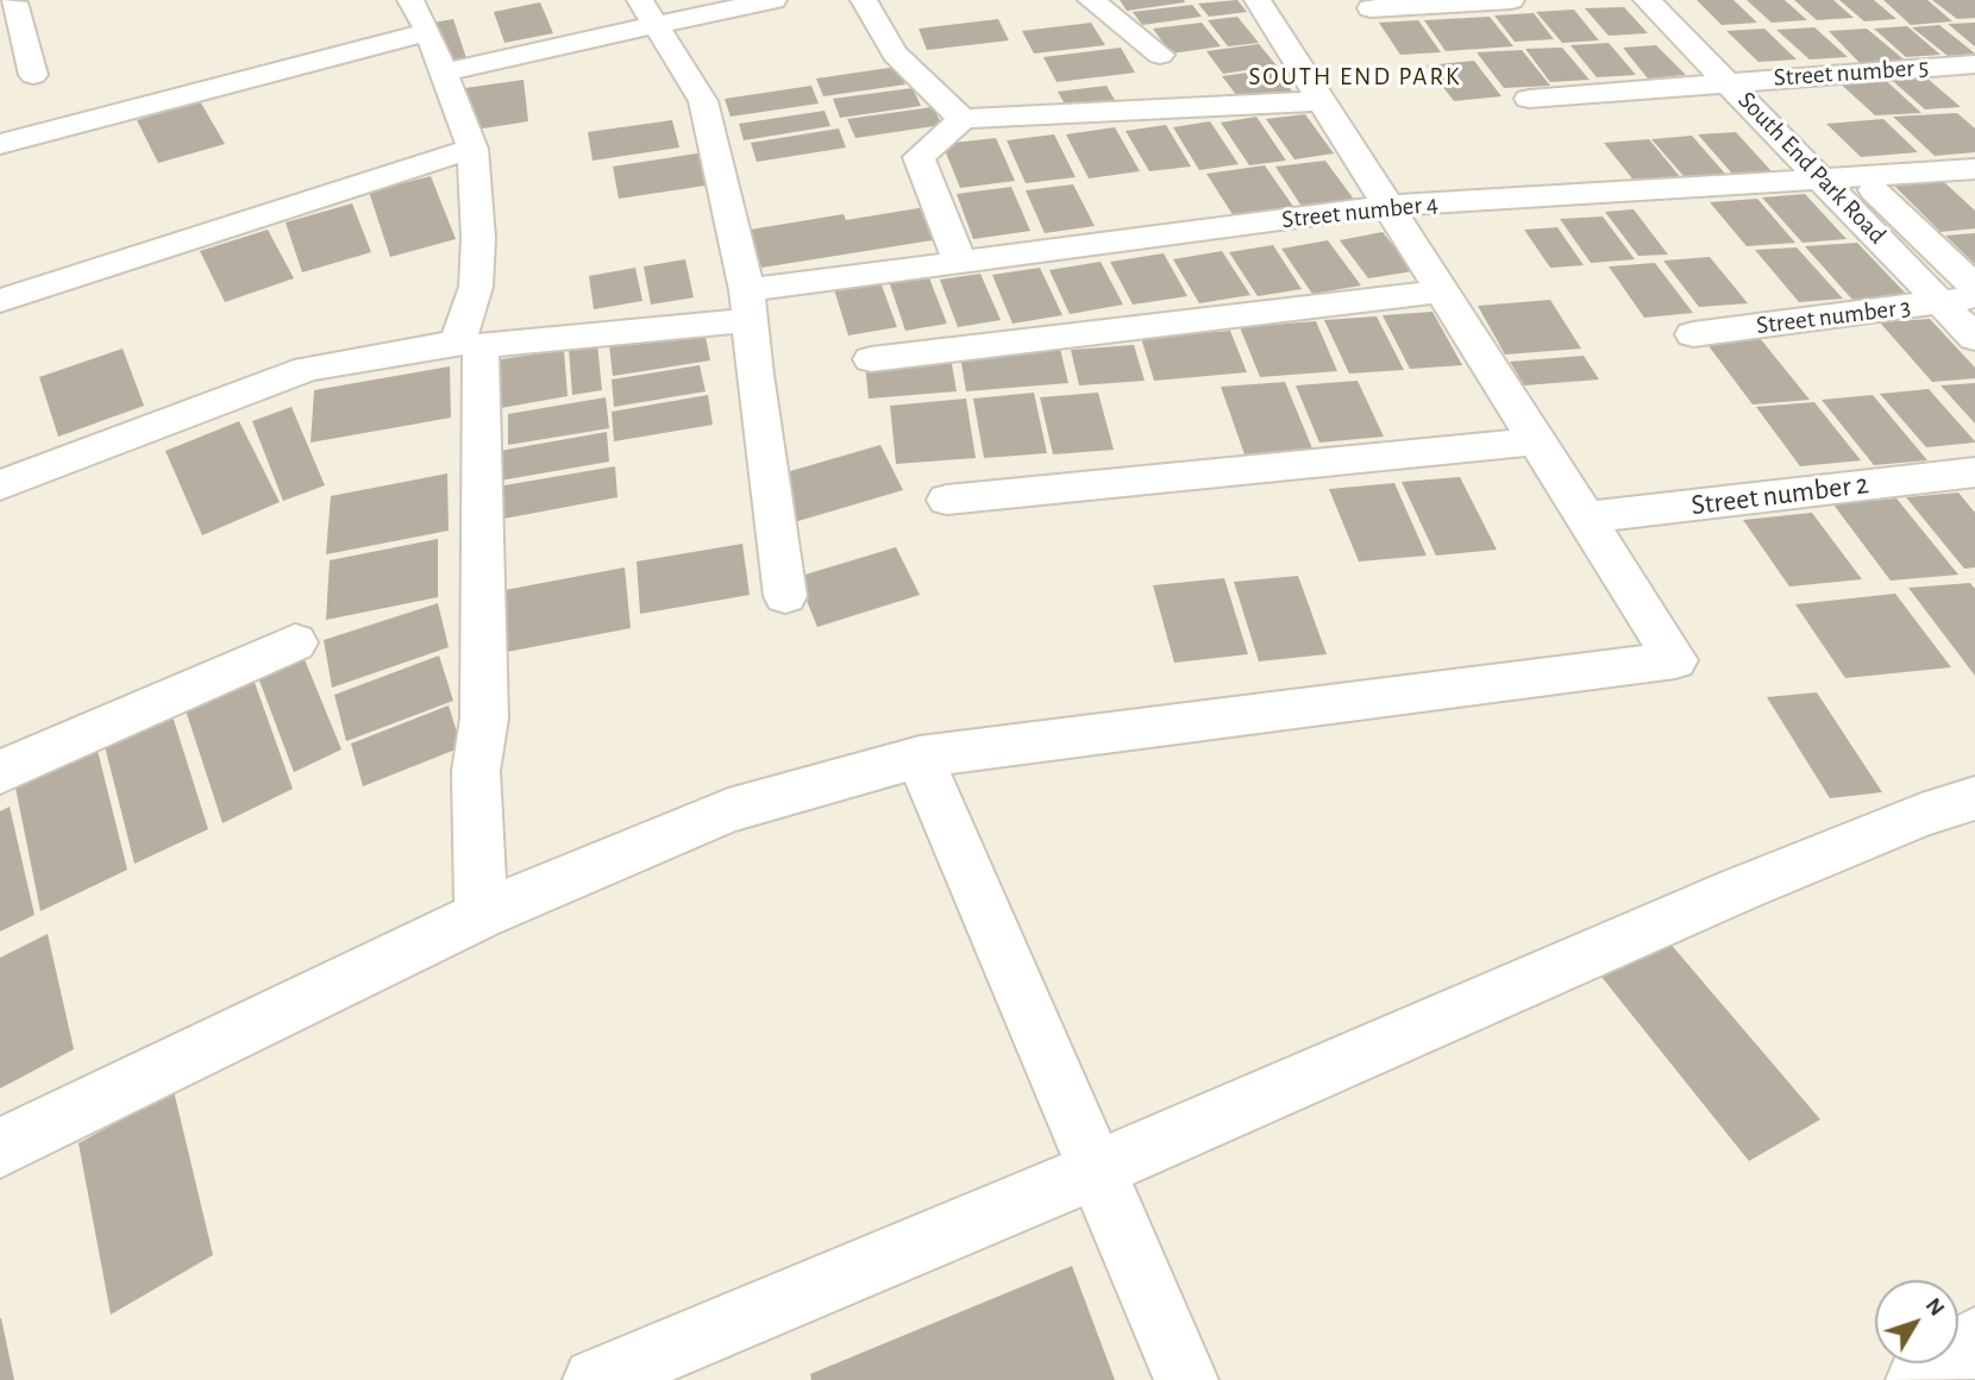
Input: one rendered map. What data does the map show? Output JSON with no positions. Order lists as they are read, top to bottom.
{
  "streets": {
    "street": [
      "Street number 5",
      "South End Park Road",
      "Street number 4",
      "Street number 3",
      "Street number 2"
    ]
  },
  "crossings": [
    ["Street number 5", "South End Park Road"],
    ["South End Park Road", "Street number 4"],
    ["South End Park Road", "Street number 3"]
  ],
  "districts": ["SOUTH END PARK"],
  "north": "top right"
}
